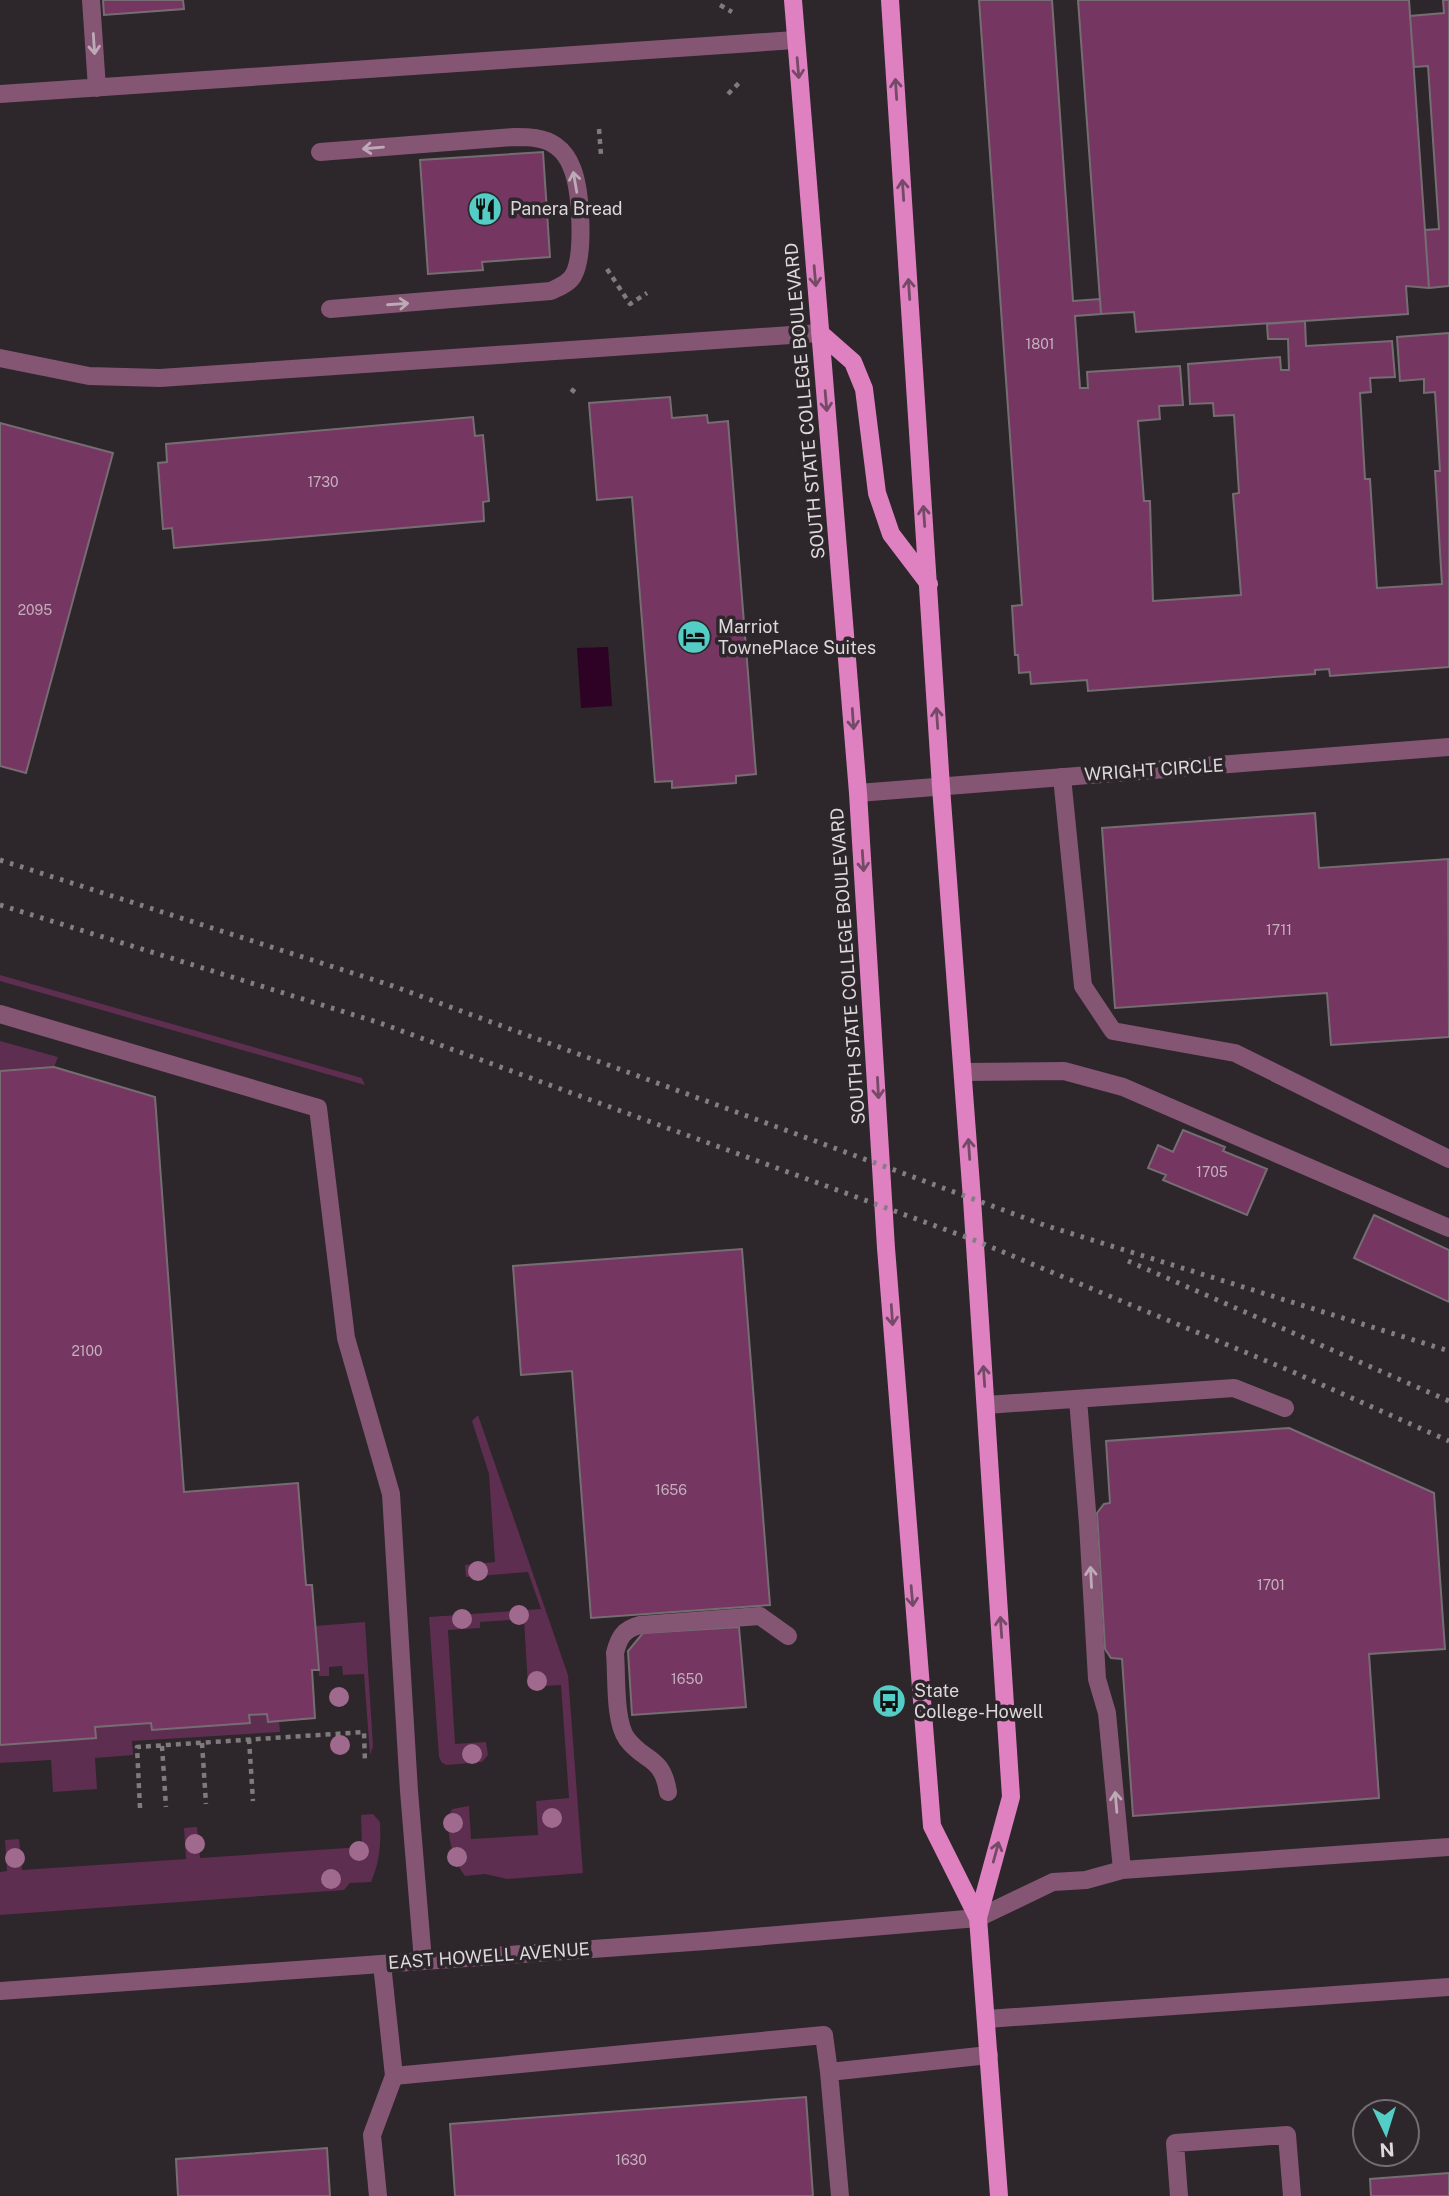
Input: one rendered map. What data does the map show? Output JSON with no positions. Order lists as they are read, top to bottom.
{
  "streets": {
    "main road": ["SOUTH STATE COLLEGE BOULEVARD"],
    "street": ["WRIGHT CIRCLE", "EAST HOWELL AVENUE"]
  },
  "crossings": [
    ["SOUTH STATE COLLEGE BOULEVARD", "WRIGHT CIRCLE"],
    ["SOUTH STATE COLLEGE BOULEVARD", "EAST HOWELL AVENUE"]
  ],
  "places": {
    "restaurant": ["Panera Bread"],
    "hotel": ["Marriot TownePlace Suites"],
    "bus stop": ["State College-Howell"]
  },
  "house_numbers": [
    "1801",
    "1730",
    "2095",
    "1711",
    "1705",
    "2100",
    "1656",
    "1701",
    "1650",
    "1630"
  ],
  "north": "bottom"
}
